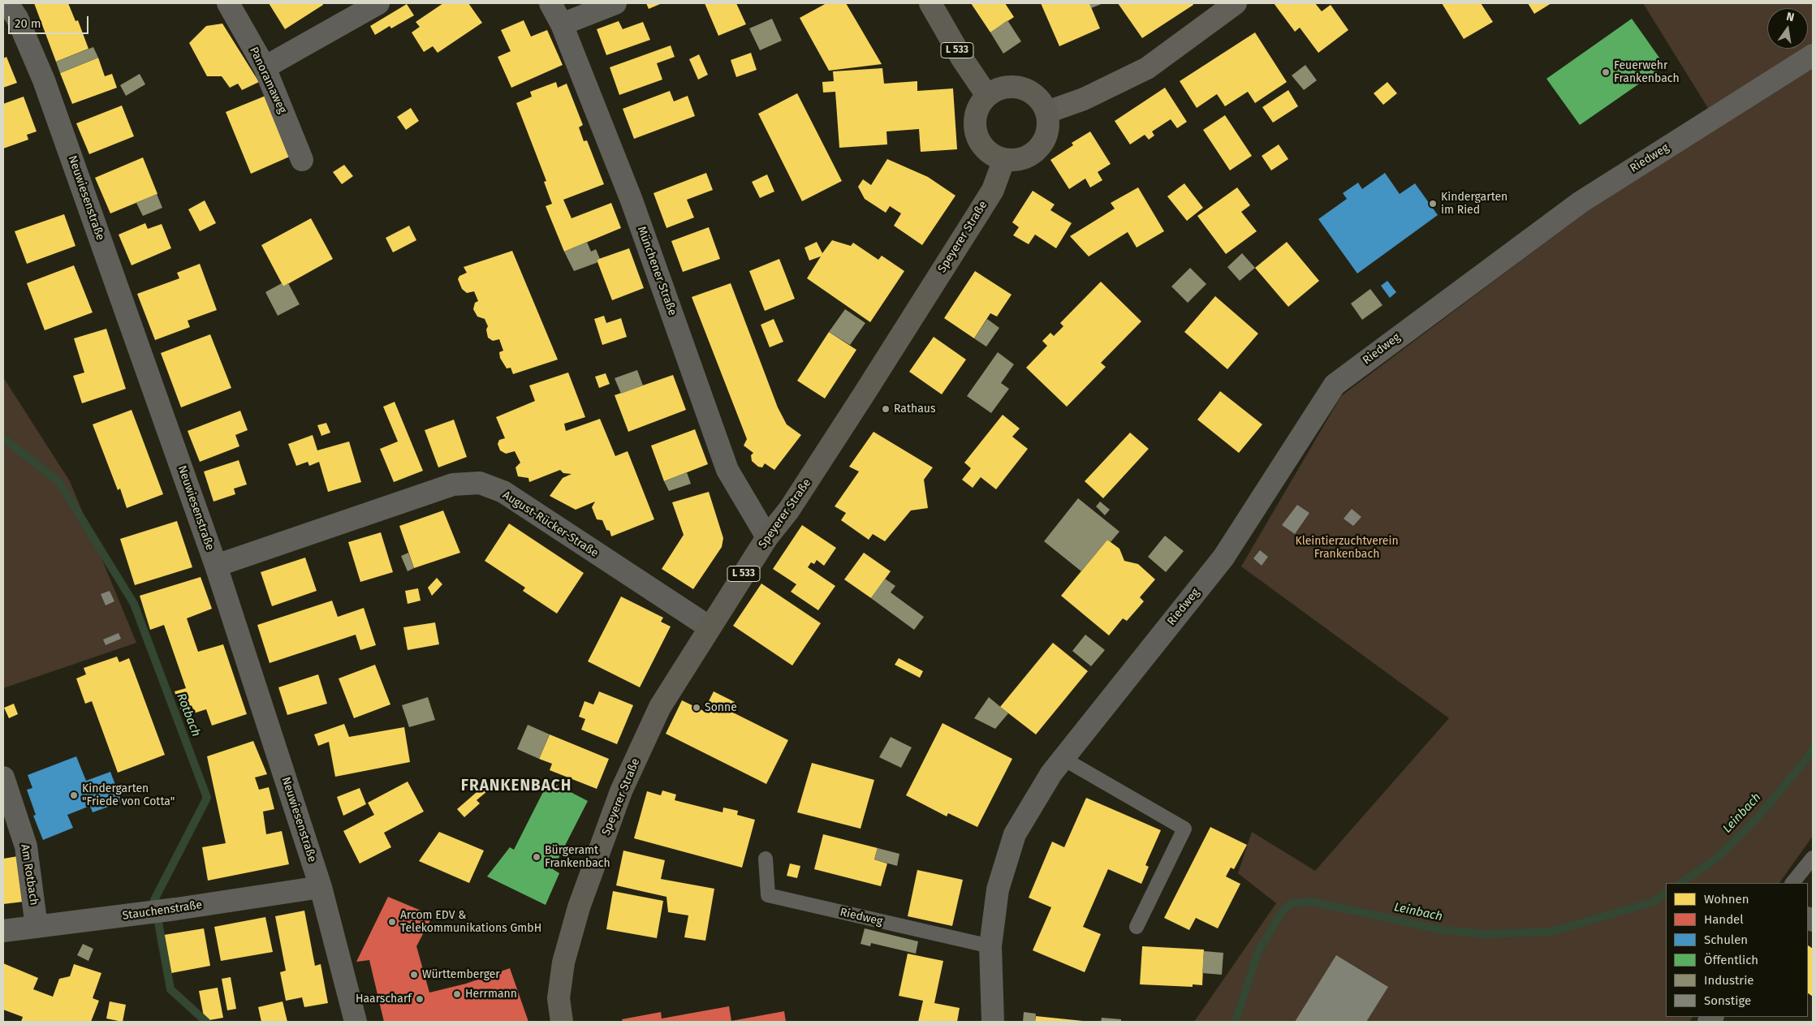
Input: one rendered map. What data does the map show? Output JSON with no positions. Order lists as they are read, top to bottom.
{
  "streets": {
    "main road": ["L 533", "Speyerer Straße"],
    "street": [
      "Panoramaweg",
      "Riedweg",
      "Neuwiesenstraße",
      "Münchener Straße",
      "August-Rücker-Straße",
      "Am Rotbach",
      "Stauchenstraße"
    ]
  },
  "crossings": [
    ["L 533", "Speyerer Straße"],
    ["Neuwiesenstraße", "August-Rücker-Straße"],
    ["Neuwiesenstraße", "Stauchenstraße"],
    ["Speyerer Straße", "Münchener Straße"],
    ["Speyerer Straße", "August-Rücker-Straße"],
    ["Am Rotbach", "Stauchenstraße"]
  ],
  "districts": ["FRANKENBACH"],
  "water": ["Rotbach", "Leinbach"],
  "parks": ["Kleintierzuchtverein Frankenbach"],
  "places": [
    "Feuerwehr Frankenbach",
    "Kindergarten im Ried",
    "Rathaus",
    "Sonne",
    "Kindergarten \"Friede von Cotta\"",
    "Bürgeramt Frankenbach",
    "Arcom EDV & Telekommunikations GmbH",
    "Württemberger",
    "Herrmann",
    "Haarscharf"
  ],
  "legend": [
    "Wohnen",
    "Handel",
    "Schulen",
    "Öffentlich",
    "Industrie",
    "Sonstige"
  ],
  "scale_bar": "20 m",
  "north": "top"
}
